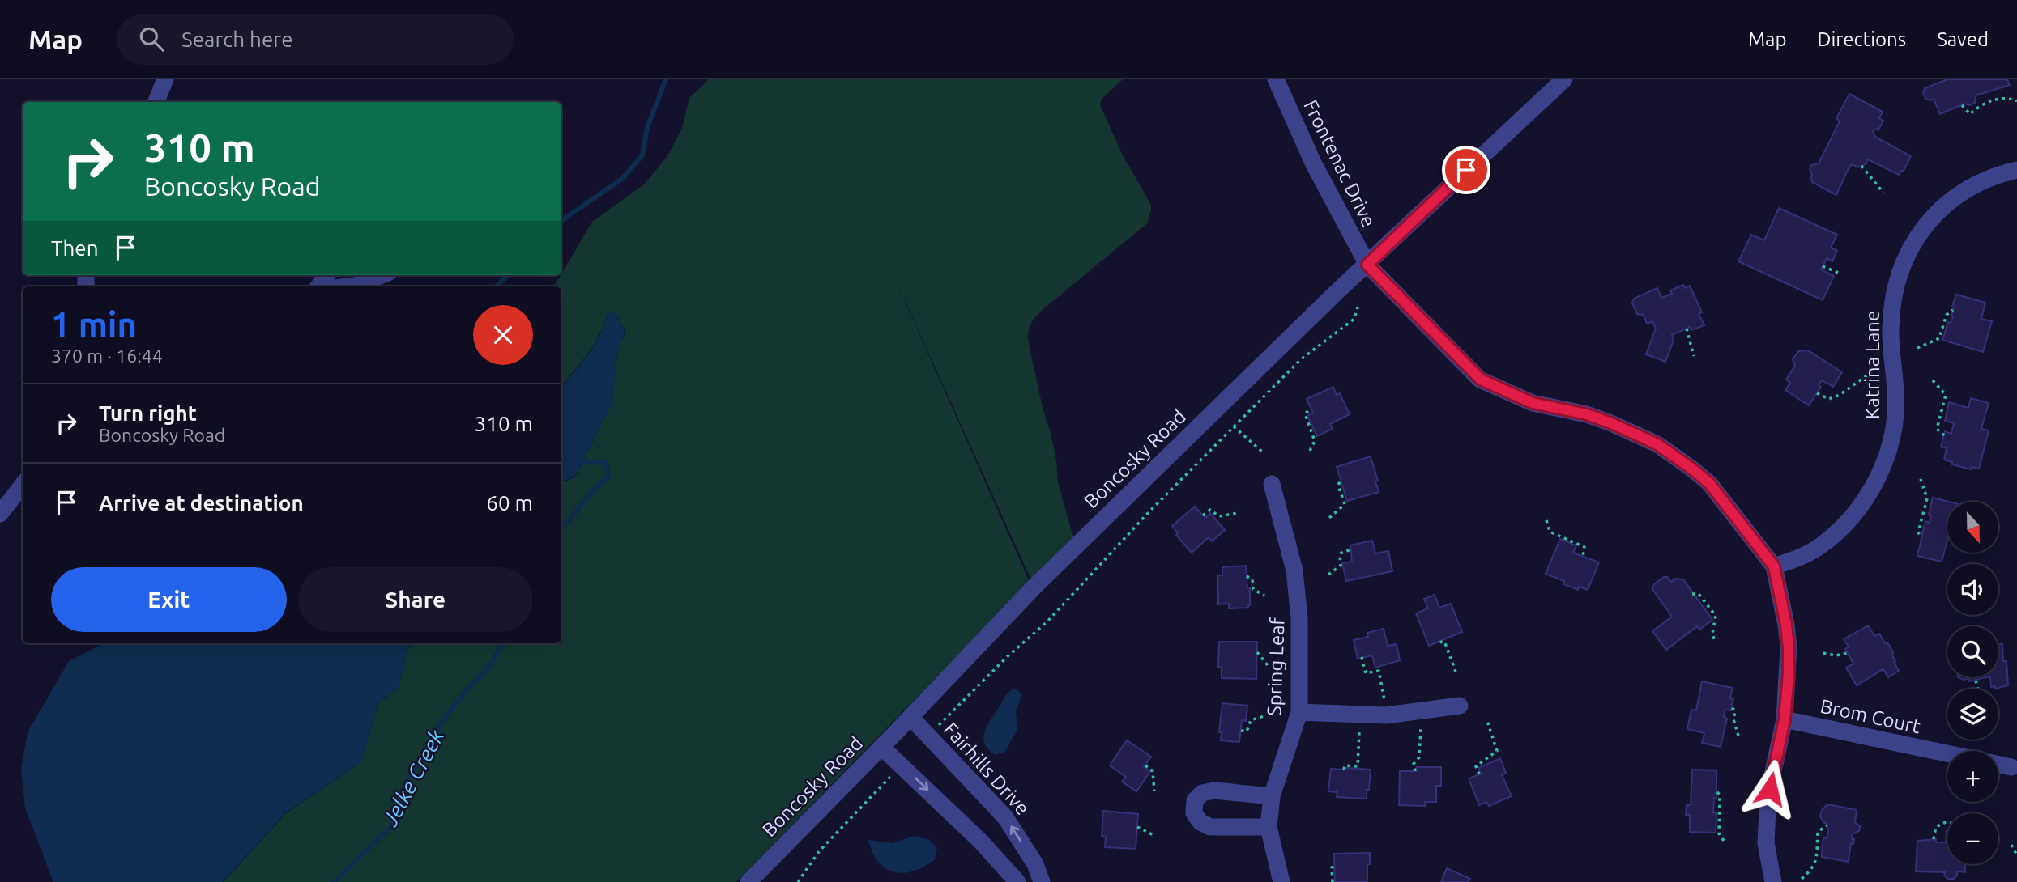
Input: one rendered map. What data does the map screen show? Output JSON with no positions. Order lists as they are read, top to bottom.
{
  "streets": {
    "street": [
      "Frontenac Drive",
      "Katrina Lane",
      "Boncosky Road",
      "Spring Leaf",
      "Brom Court",
      "Fairhills Drive"
    ]
  },
  "crossings": [
    ["Frontenac Drive", "Katrina Lane"],
    ["Frontenac Drive", "Boncosky Road"],
    ["Boncosky Road", "Fairhills Drive"]
  ],
  "water": ["Jelke Creek"],
  "north": "bottom",
  "page": {
    "header": "Map",
    "search": "Search here",
    "nav": ["Map", "Directions", "Saved"],
    "turn": ["310 m", "Boncosky Road"],
    "then": "Then",
    "heading": ["1 min", "370 m · 16:44"],
    "list": [
      {
        "name": "Turn right",
        "note": "Boncosky Road",
        "value": "310 m"
      },
      {
        "name": "Arrive at destination",
        "value": "60 m"
      }
    ],
    "map_buttons": ["+", "−"],
    "buttons": ["Exit", "Share"]
  }
}
